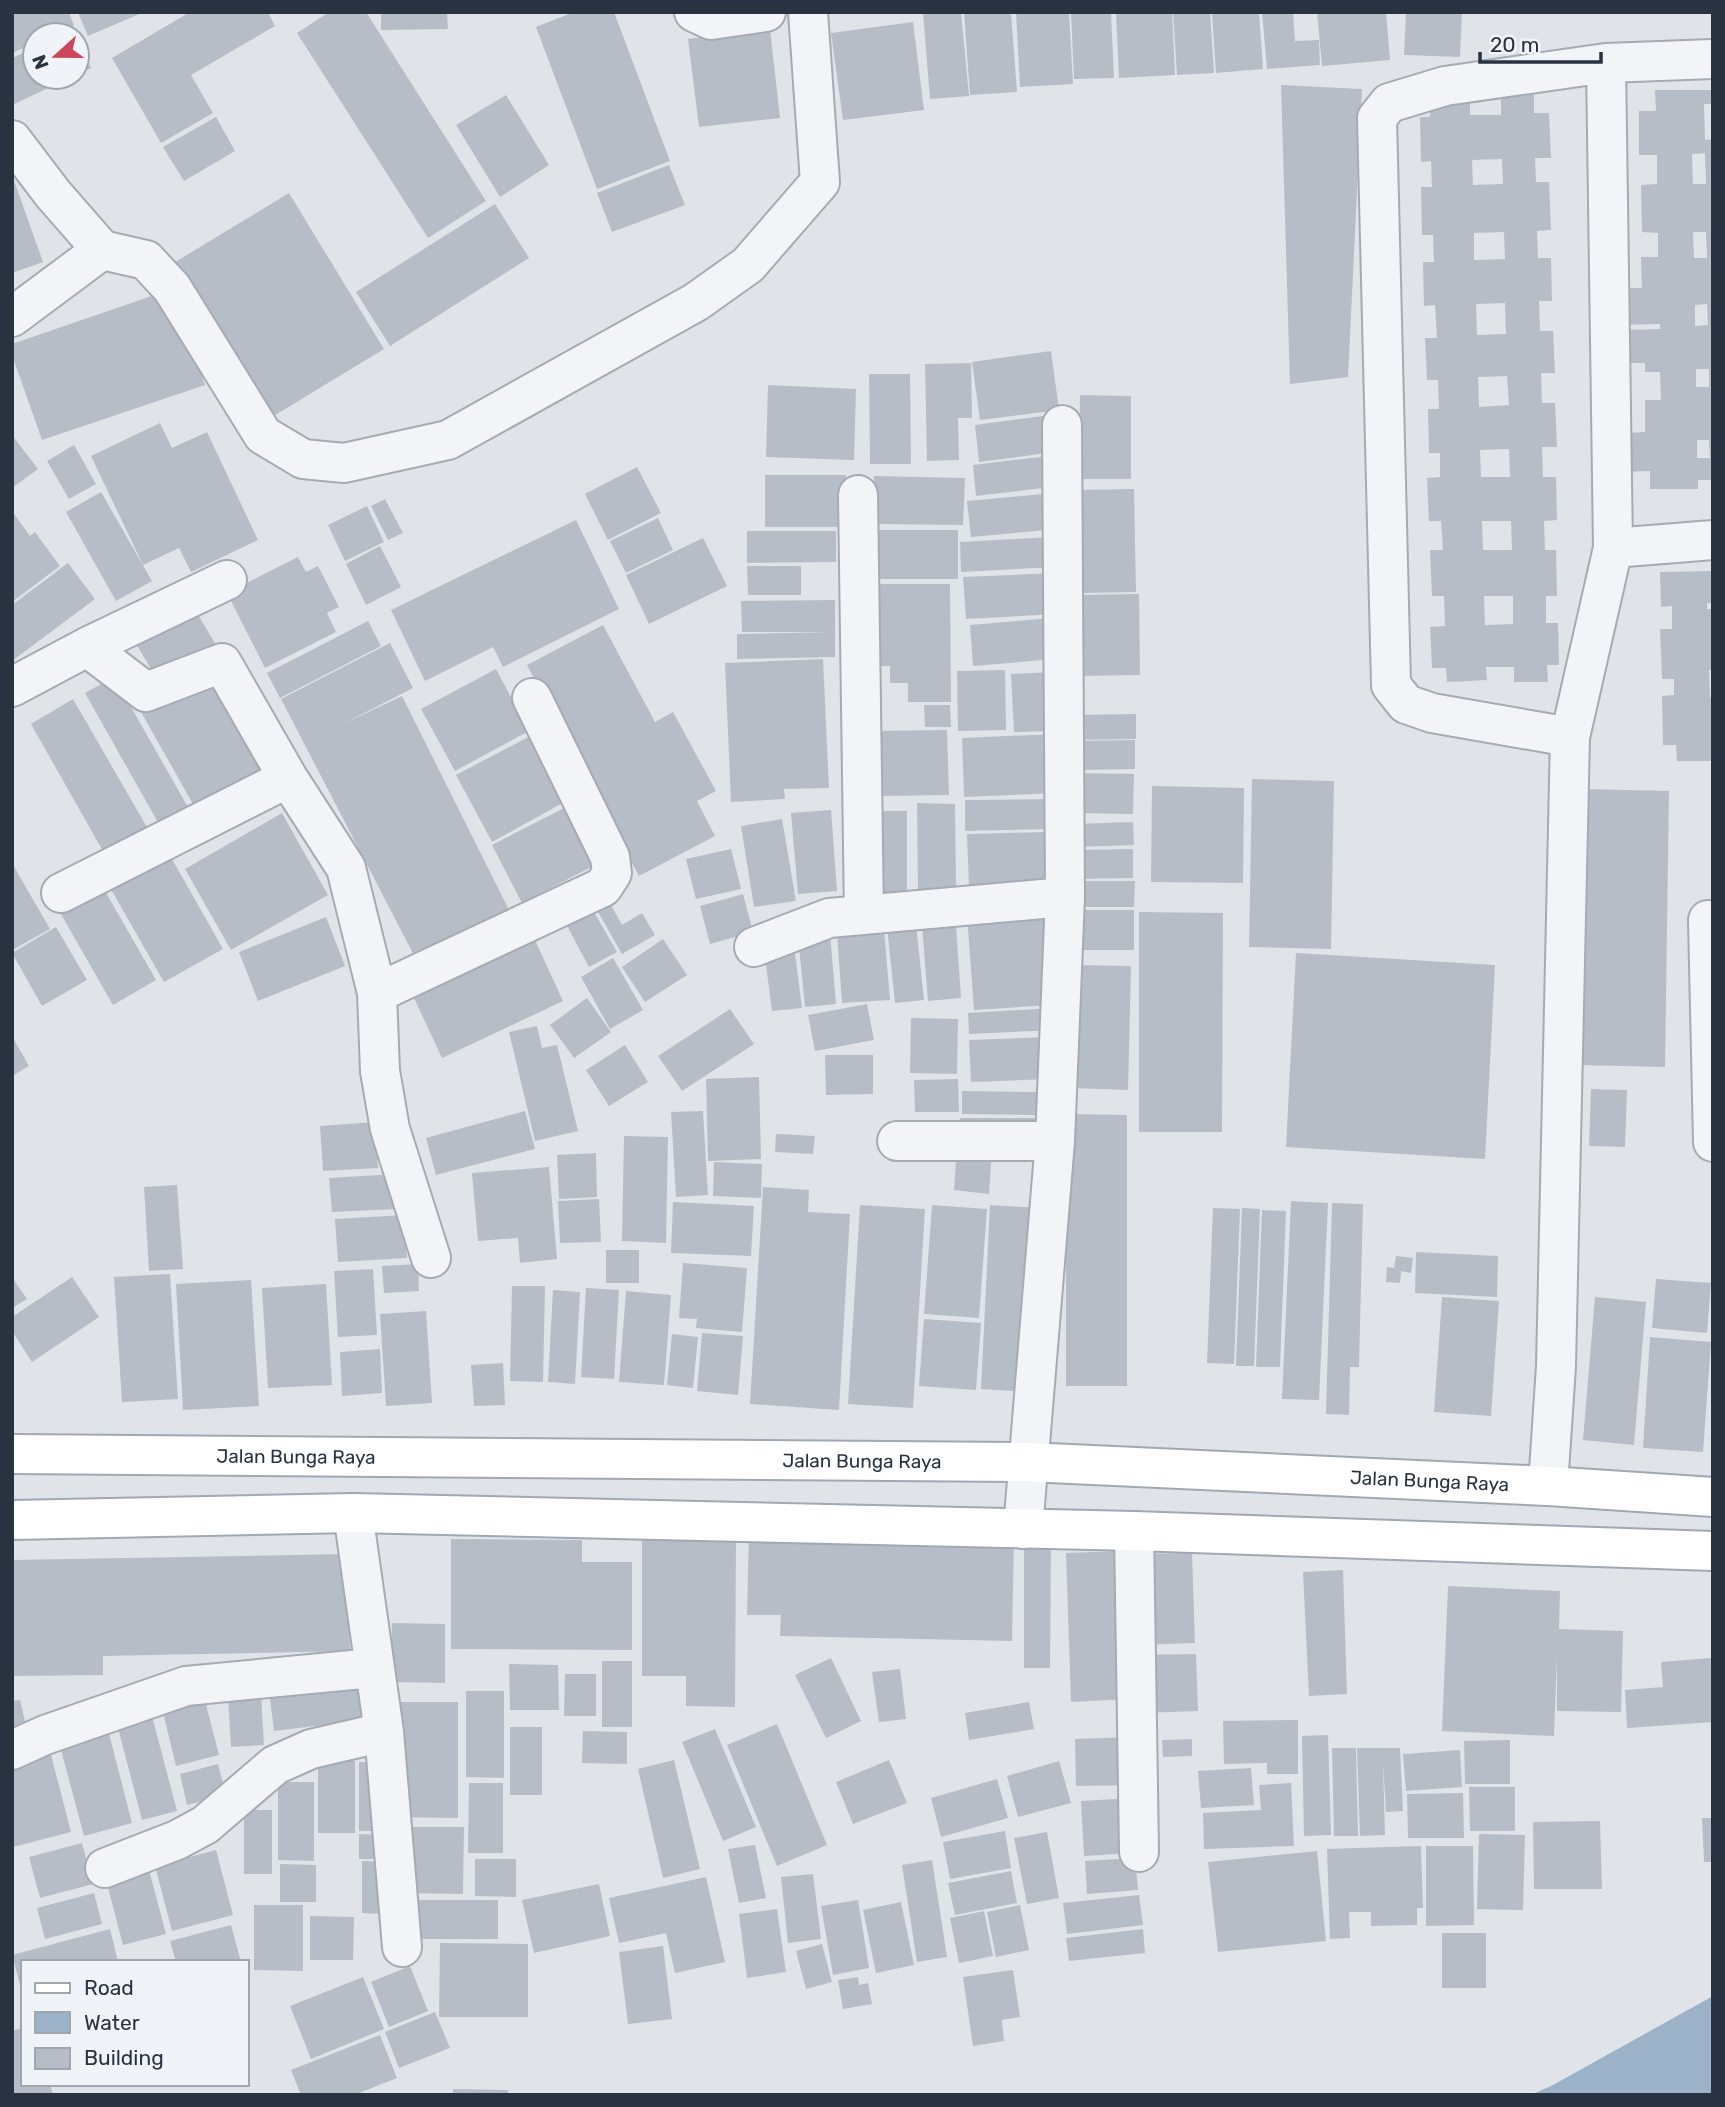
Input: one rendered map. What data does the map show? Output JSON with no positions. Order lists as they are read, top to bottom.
{
  "streets": {
    "main road": ["Jalan Bunga Raya"]
  },
  "legend": ["Road", "Water", "Building"],
  "scale_bar": "20 m",
  "north": "left"
}
